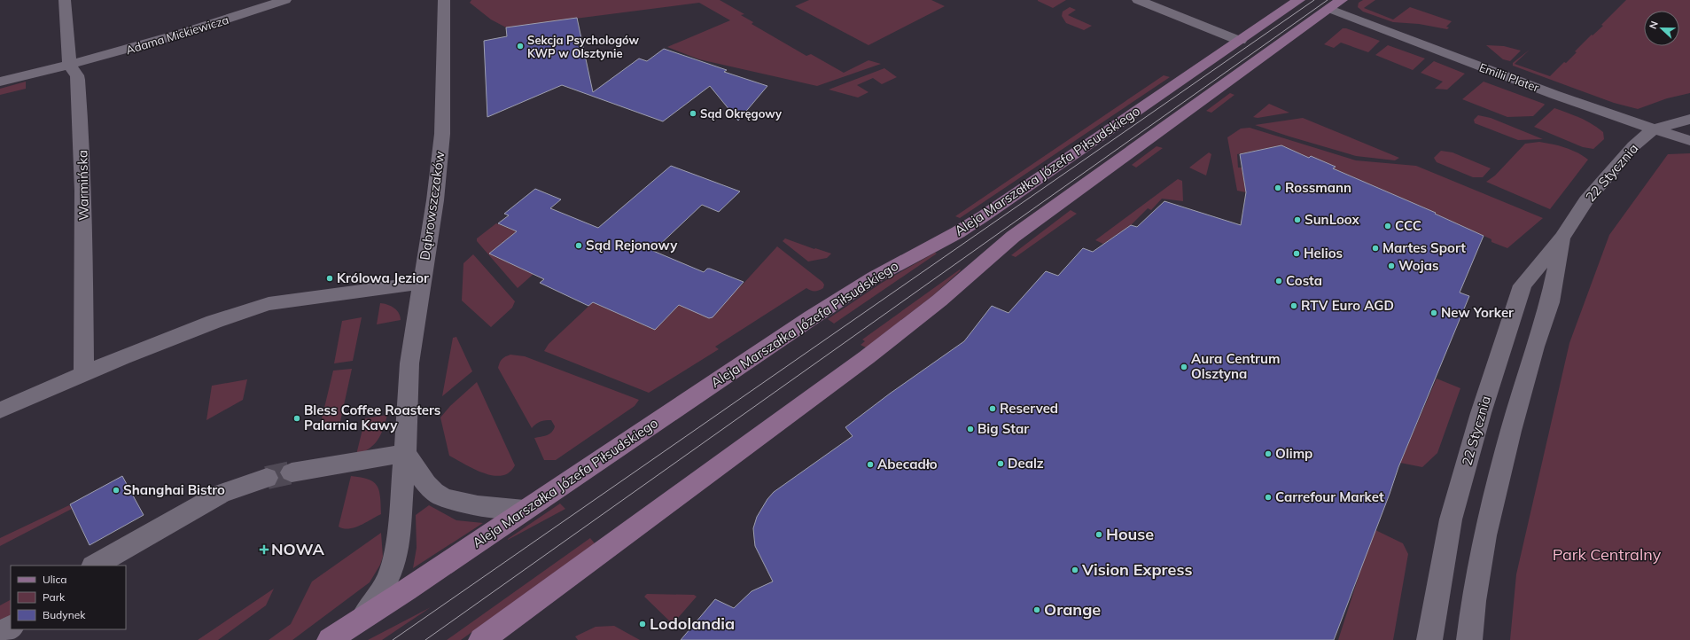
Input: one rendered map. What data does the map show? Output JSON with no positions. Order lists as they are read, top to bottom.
{
  "streets": {
    "street": [
      "Adama Mickiewicza",
      "Emilii Plater",
      "Aleja Marszałka Józefa Piłsudskiego",
      "22 Stycznia",
      "Warmińska",
      "Dąbrowszczaków"
    ]
  },
  "crossings": [
    ["Adama Mickiewicza", "Warmińska"],
    ["Emilii Plater", "22 Stycznia"],
    ["Aleja Marszałka Józefa Piłsudskiego", "Dąbrowszczaków"]
  ],
  "parks": ["Park Centralny"],
  "places": {
    "other": [
      "Sekcja Psychologów KWP w Olsztynie",
      "Sąd Okręgowy",
      "Rossmann",
      "SunLoox",
      "CCC",
      "Sąd Rejonowy",
      "Martes Sport",
      "Helios",
      "Wojas",
      "Królowa Jezior",
      "Costa",
      "RTV Euro AGD",
      "New Yorker",
      "Aura Centrum Olsztyna",
      "Reserved",
      "Bless Coffee Roasters Palarnia Kawy",
      "Big Star",
      "Olimp",
      "Dealz",
      "Abecadło",
      "Shanghai Bistro",
      "Carrefour Market",
      "House",
      "Vision Express",
      "Orange",
      "Lodolandia"
    ],
    "health": ["NOWA"]
  },
  "legend": ["Ulica", "Park", "Budynek"],
  "north": "left"
}
